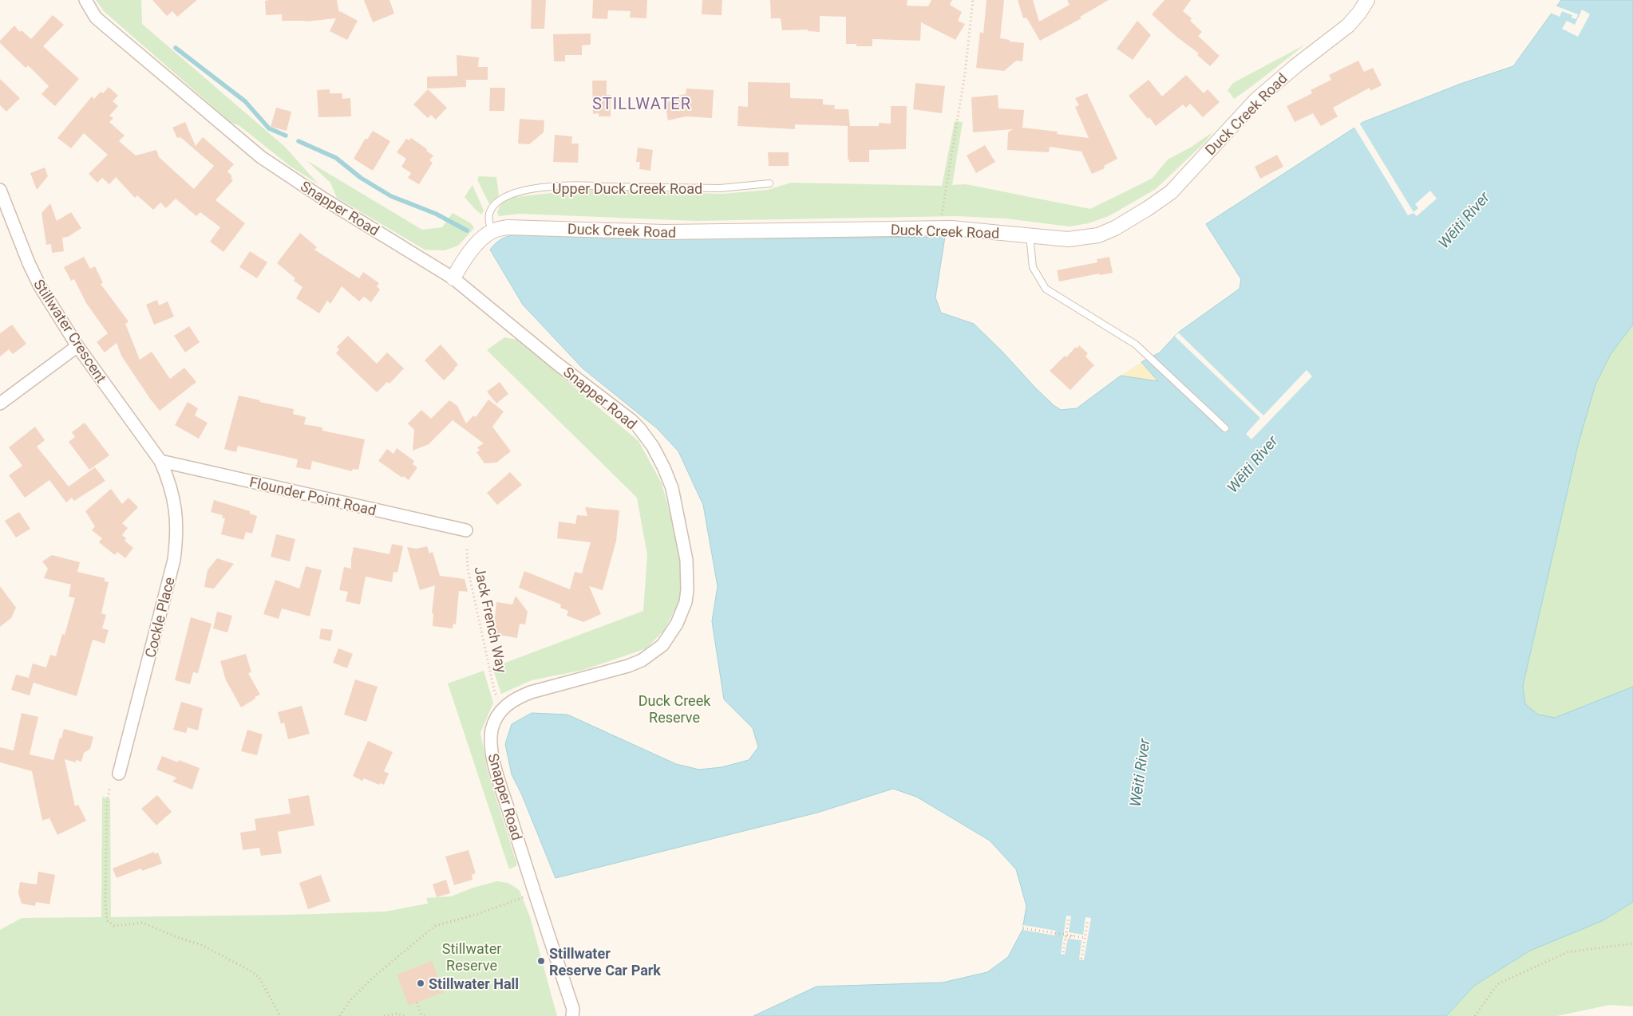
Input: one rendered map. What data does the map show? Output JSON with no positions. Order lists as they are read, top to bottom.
{
  "streets": {
    "street": [
      "Duck Creek Road",
      "Snapper Road",
      "Stillwater Crescent",
      "Flounder Point Road",
      "Cockle Place"
    ],
    "lane": ["Upper Duck Creek Road"],
    "path": ["Jack French Way"]
  },
  "crossings": [
    ["Duck Creek Road", "Upper Duck Creek Road"],
    ["Stillwater Crescent", "Flounder Point Road"],
    ["Stillwater Crescent", "Cockle Place"],
    ["Flounder Point Road", "Cockle Place"]
  ],
  "districts": ["STILLWATER"],
  "water": ["Wēiti River"],
  "parks": ["Duck Creek Reserve", "Stillwater Reserve"],
  "places": ["Stillwater Reserve Car Park", "Stillwater Hall"]
}
